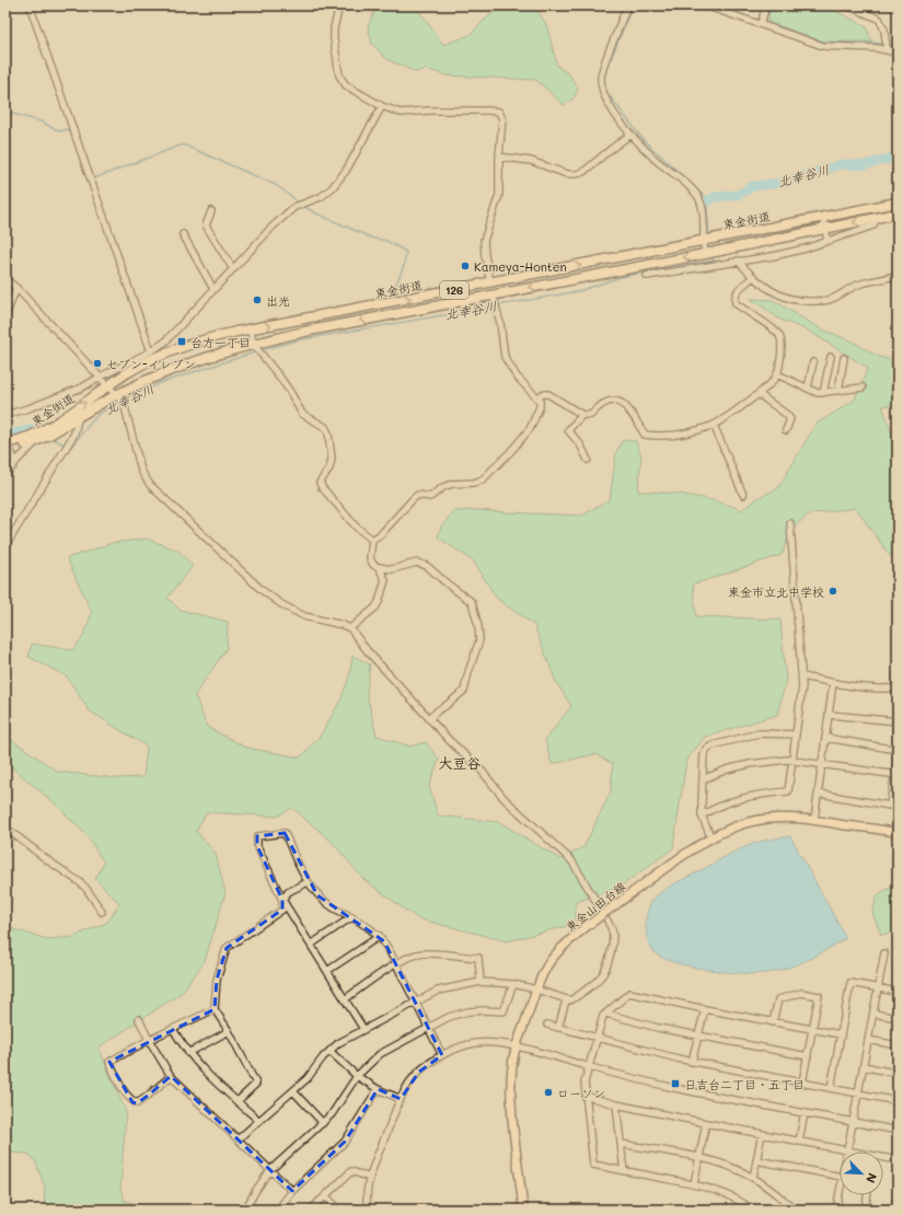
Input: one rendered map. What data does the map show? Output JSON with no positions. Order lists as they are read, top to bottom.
{
  "streets": {
    "highway": ["東金街道", "126"],
    "main road": ["東金山田台線"]
  },
  "districts": ["大豆谷"],
  "water": ["北幸谷川"],
  "places": {
    "other": [
      "Kameya-Honten",
      "出光",
      "セブン-イレブン",
      "東金市立北中学校",
      "ローソン"
    ],
    "transit": ["台方一丁目", "日吉台二丁目・五丁目"]
  },
  "north": "bottom right"
}
